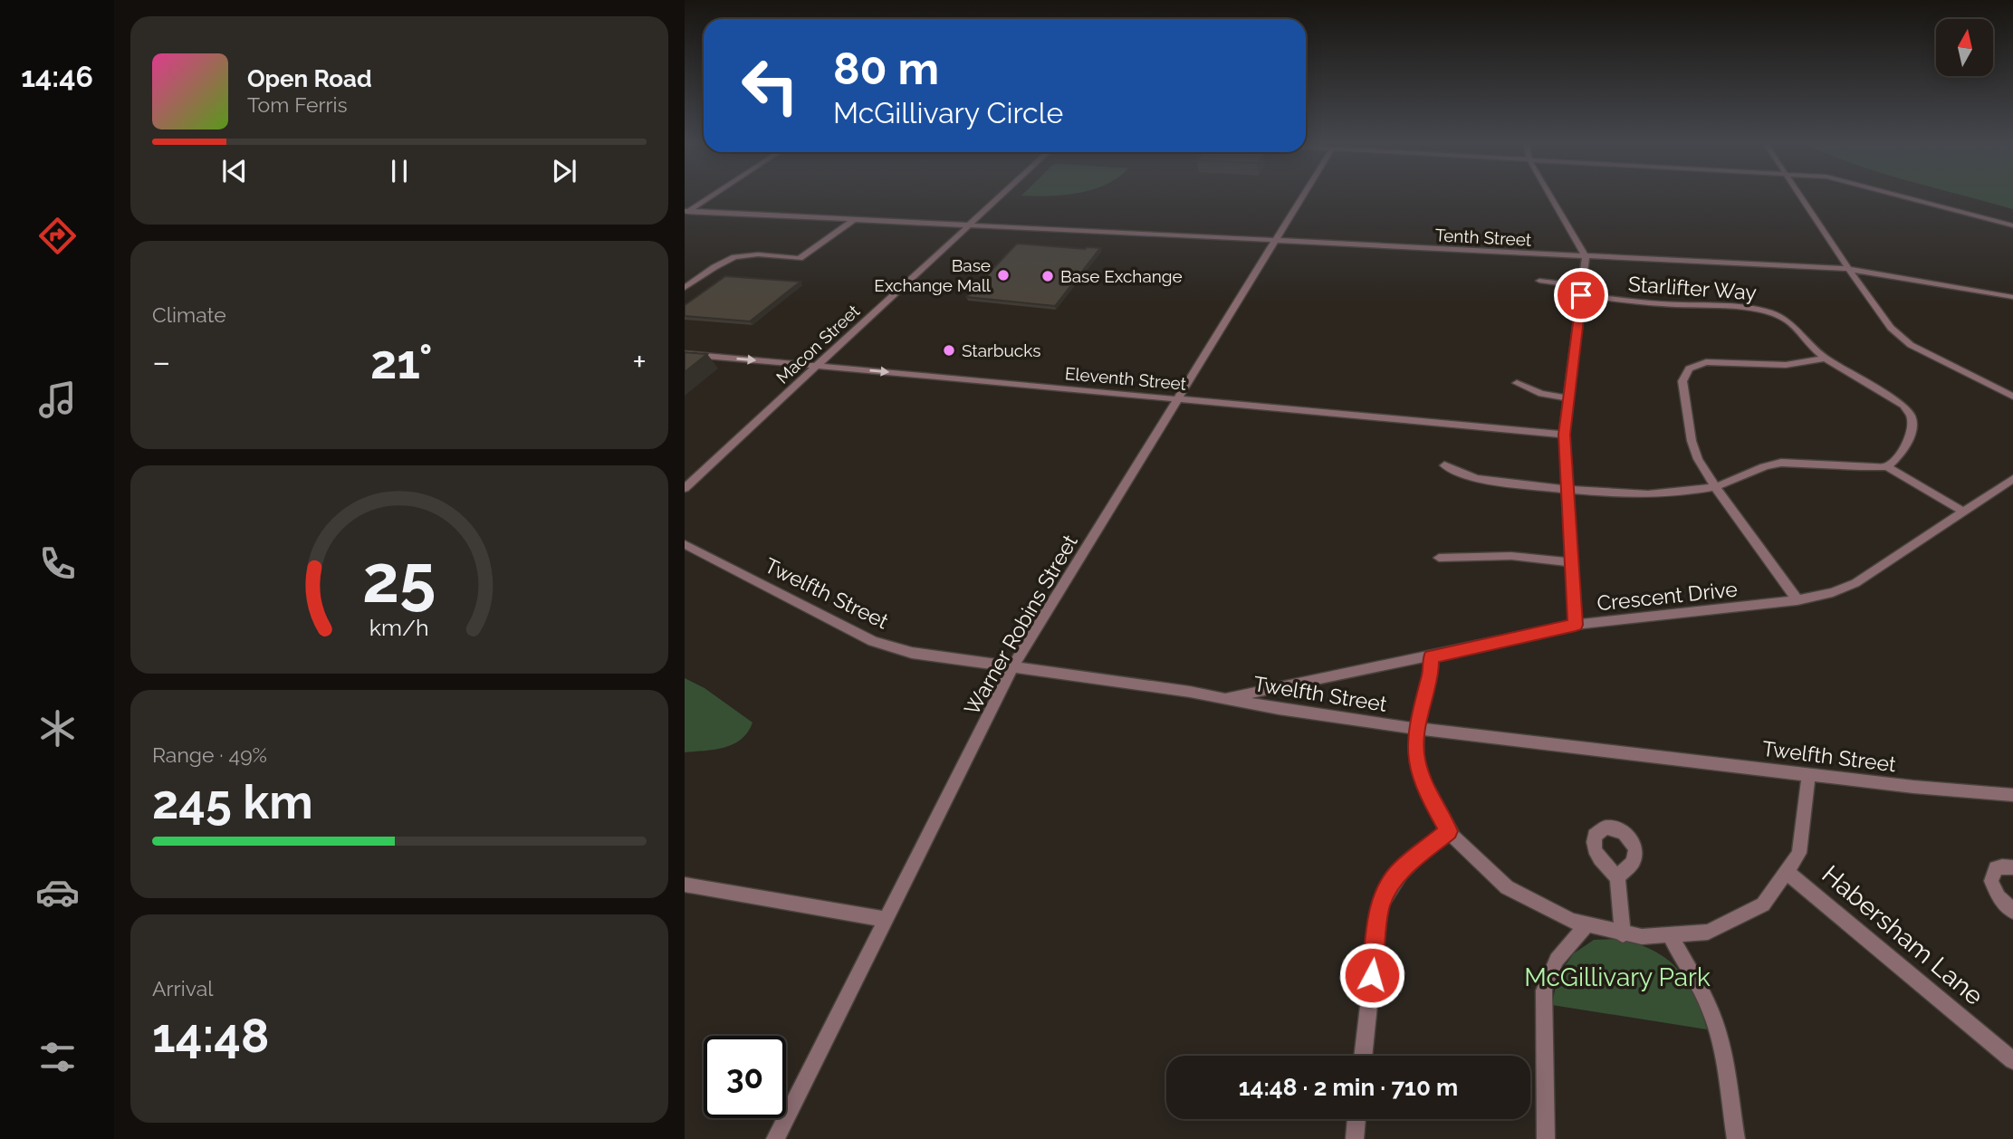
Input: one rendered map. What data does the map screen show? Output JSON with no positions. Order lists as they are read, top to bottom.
{
  "streets": {
    "street": [
      "Tenth Street",
      "Starlifter Way",
      "Macon Street",
      "Eleventh Street",
      "Twelfth Street",
      "Crescent Drive",
      "Warner Robins Street",
      "Habersham Lane"
    ]
  },
  "crossings": [
    ["Tenth Street", "Macon Street"],
    ["Tenth Street", "Warner Robins Street"],
    ["Macon Street", "Eleventh Street"],
    ["Eleventh Street", "Warner Robins Street"],
    ["Twelfth Street", "Crescent Drive"],
    ["Twelfth Street", "Warner Robins Street"]
  ],
  "one_way": ["Eleventh Street"],
  "parks": ["McGillivary Park"],
  "places": ["Base Exchange Mall", "Base Exchange", "Starbucks"],
  "north": "top",
  "page": {
    "tabs": "14:46",
    "turn": ["80 m", "McGillivary Circle"],
    "song": ["Open Road", "Tom Ferris"],
    "tile": [
      "Climate",
      ["Range · 49%", "245 km"],
      ["Arrival", "14:48"]
    ],
    "heat": ["−", "21°", "+"],
    "limit": "30",
    "trip": "14:48 · 2 min · 710 m",
    "gauge": ["25", "km/h"]
  }
}
